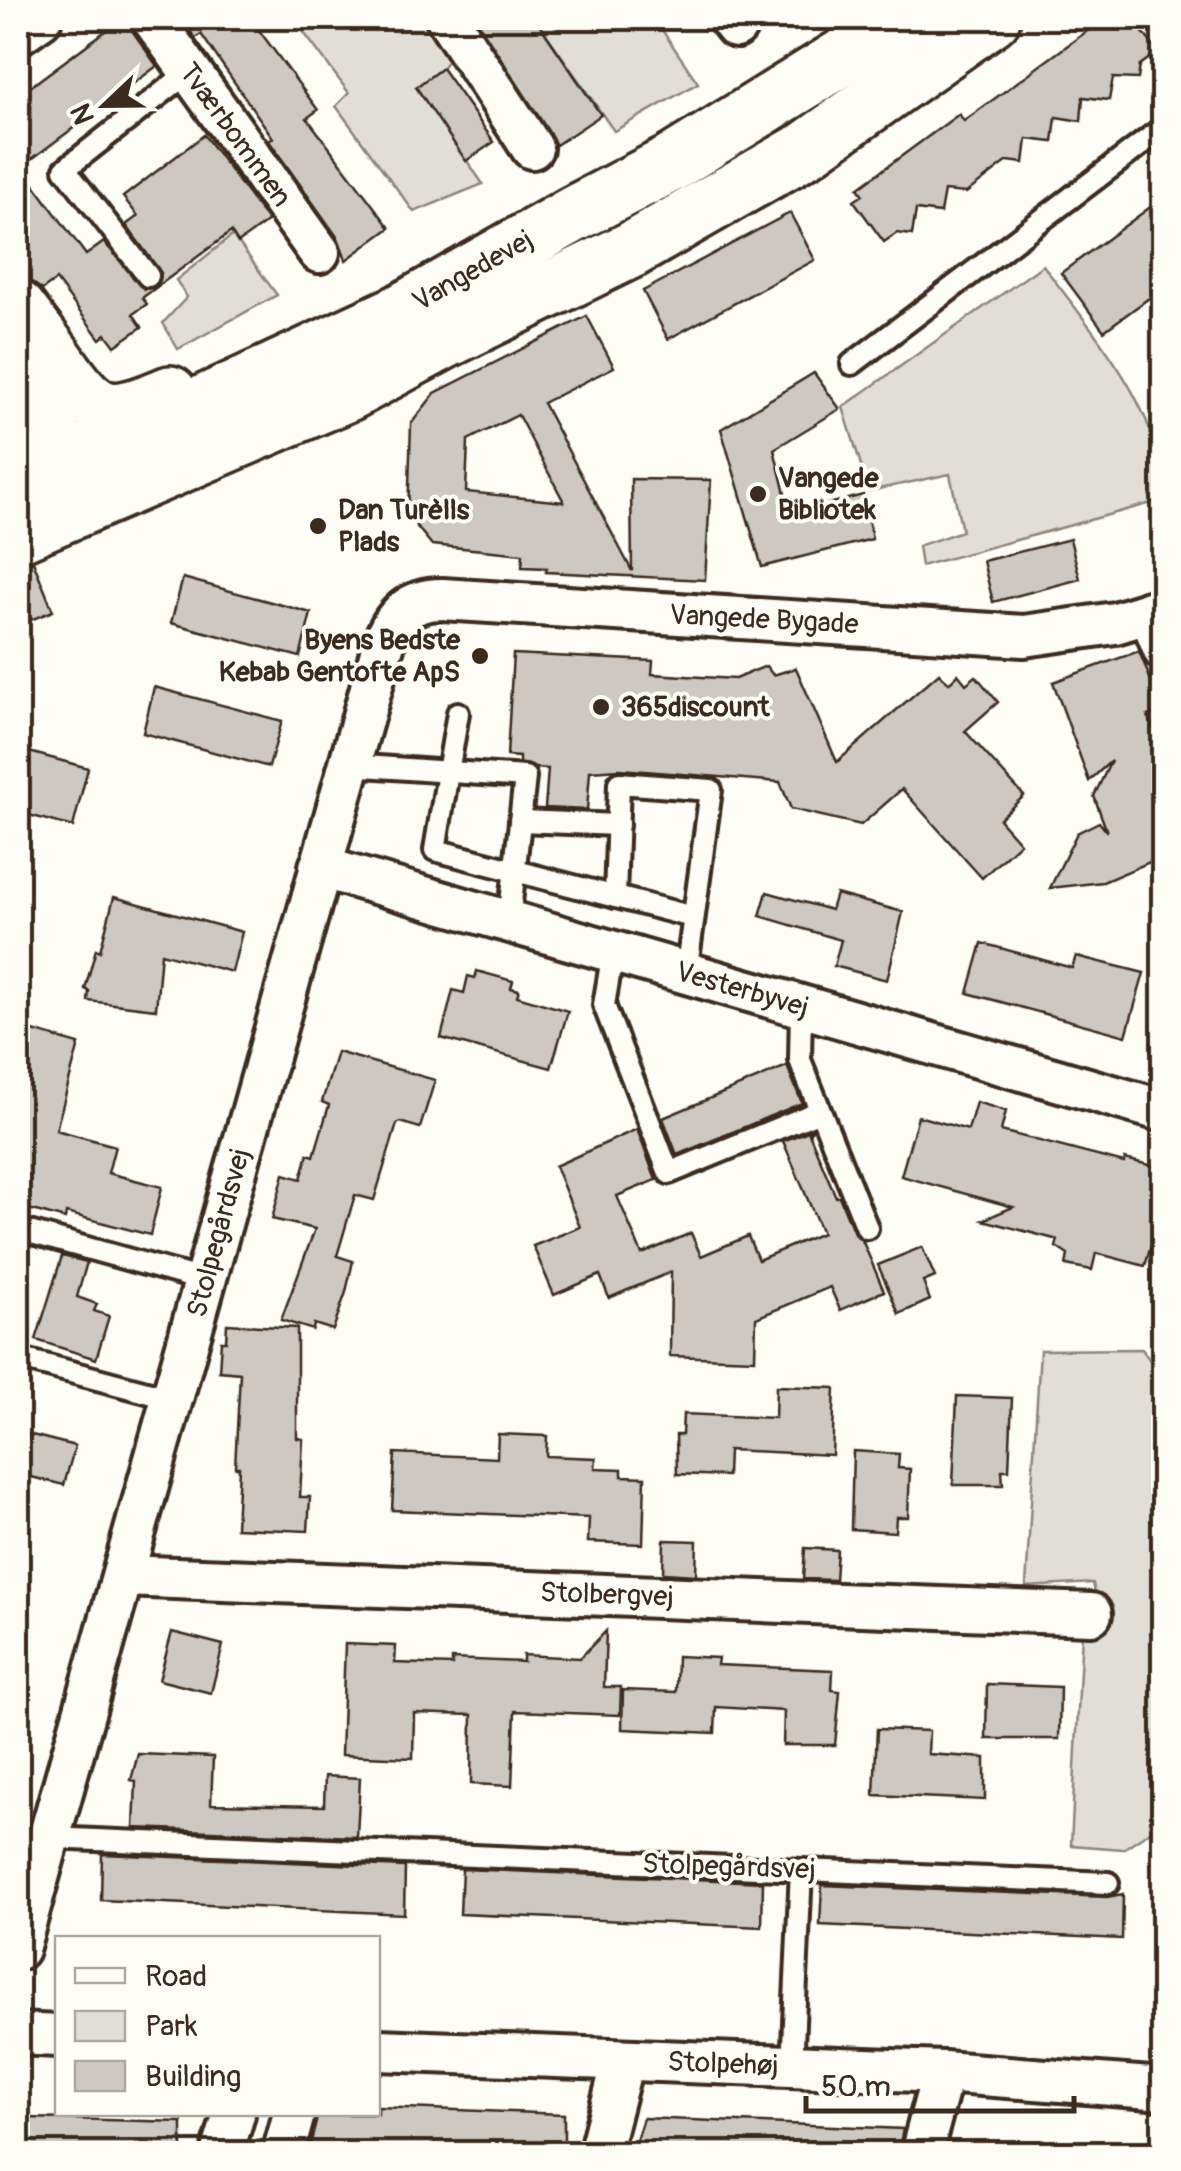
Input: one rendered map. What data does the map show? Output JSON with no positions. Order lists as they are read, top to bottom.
{
  "streets": {
    "street": [
      "Tværbommen",
      "Vangedevej",
      "Vangede Bygade",
      "Vesterbyvej",
      "Stolpegårdsvej",
      "Stolbergvej",
      "Stolpehøj"
    ]
  },
  "crossings": [
    ["Vangede Bygade", "Stolpegårdsvej"],
    ["Vesterbyvej", "Stolpegårdsvej"],
    ["Stolpegårdsvej", "Stolbergvej"]
  ],
  "places": [
    "Vangede Bibliotek",
    "Dan Turèlls Plads",
    "Byens Bedste Kebab Gentofte ApS",
    "365discount"
  ],
  "legend": ["Road", "Park", "Building"],
  "scale_bar": "50 m",
  "north": "left"
}
